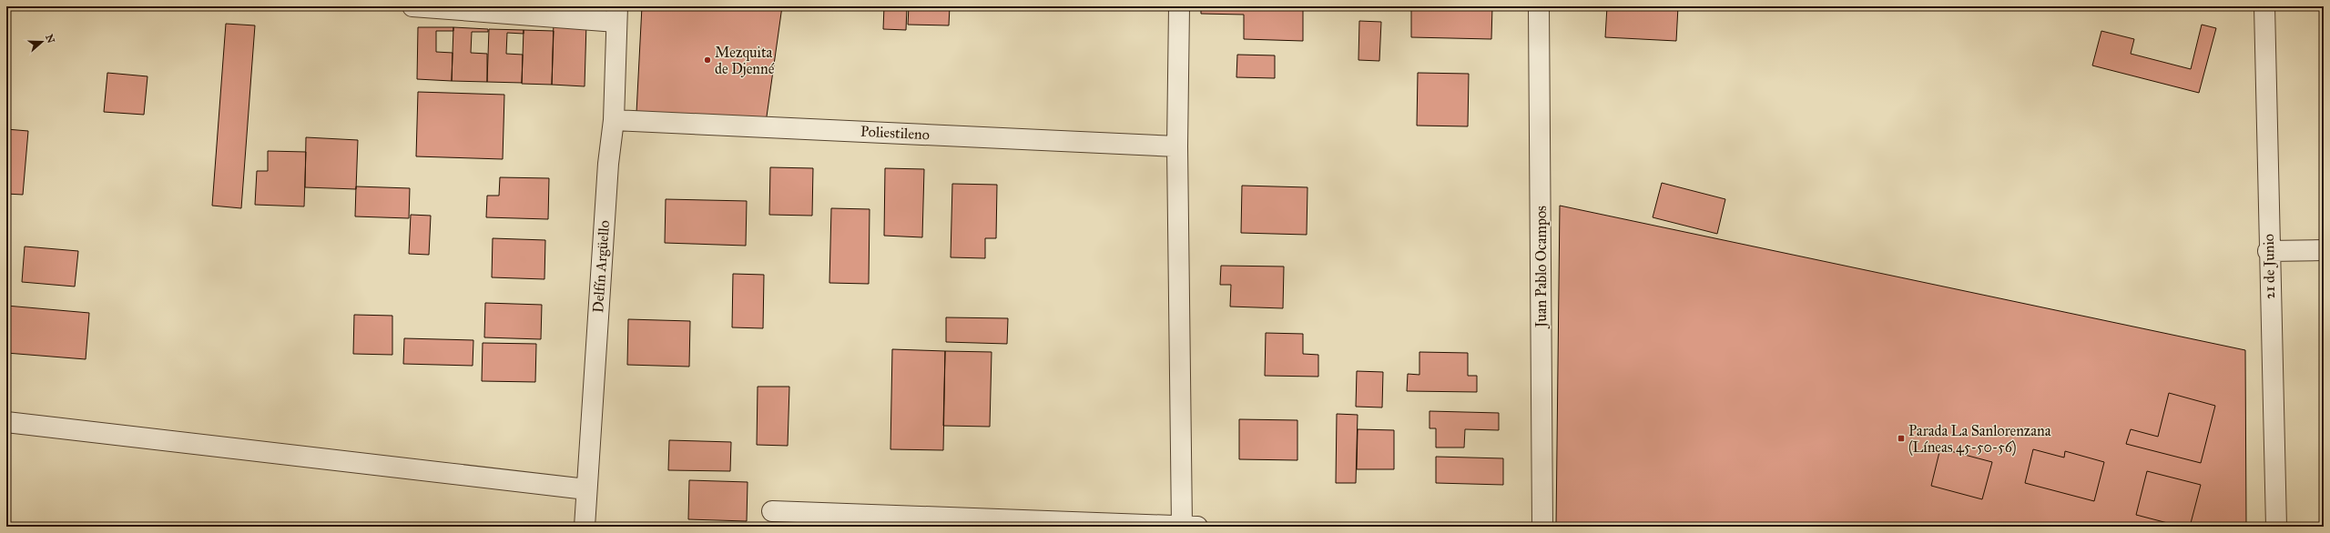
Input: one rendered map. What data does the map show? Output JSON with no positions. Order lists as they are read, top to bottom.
{
  "streets": {
    "street": [
      "Poliestileno",
      "Delfín Argüello",
      "Juan Pablo Ocampos",
      "21 de Junio"
    ]
  },
  "crossings": [
    ["Poliestileno", "Delfín Argüello"]
  ],
  "places": {
    "other": ["Mezquita de Djenné"],
    "transit": ["Parada La Sanlorenzana (Líneas 45-50-56)"]
  },
  "north": "right"
}
